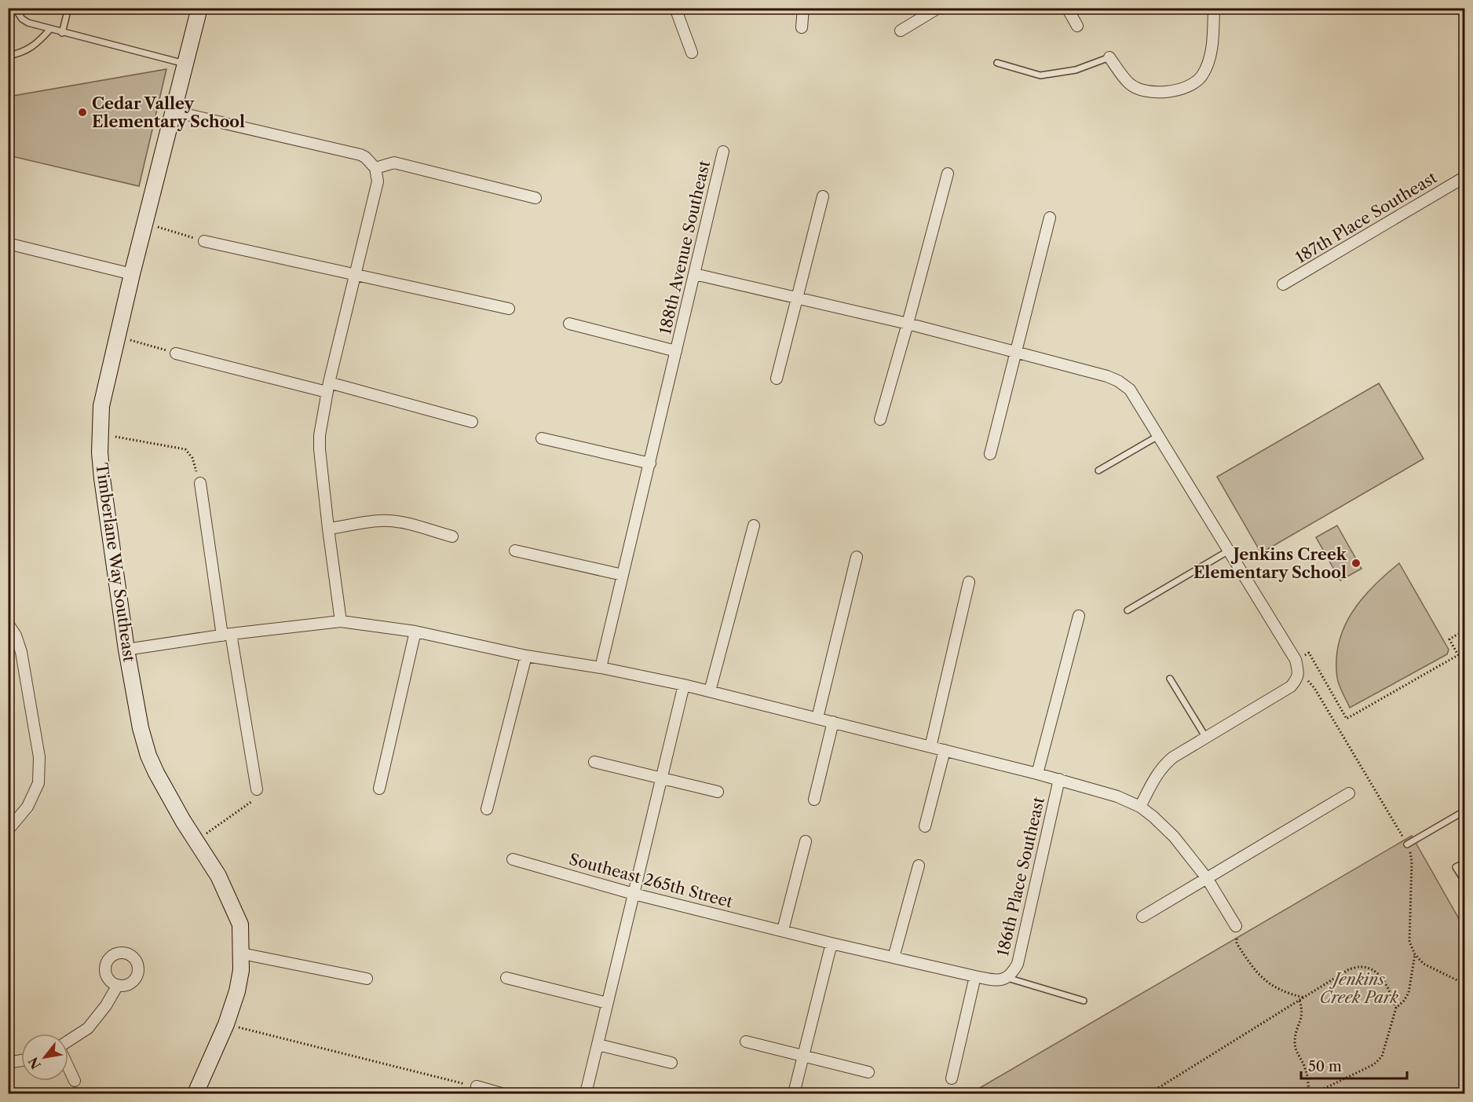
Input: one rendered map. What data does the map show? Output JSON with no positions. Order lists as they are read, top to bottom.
{
  "streets": {
    "street": [
      "187th Place Southeast",
      "188th Avenue Southeast",
      "Timberlane Way Southeast",
      "186th Place Southeast",
      "Southeast 265th Street"
    ]
  },
  "crossings": [
    ["186th Place Southeast", "Southeast 265th Street"]
  ],
  "parks": ["Jenkins Creek Park"],
  "places": ["Cedar Valley Elementary School", "Jenkins Creek Elementary School"],
  "scale_bar": "50 m",
  "north": "bottom left"
}
